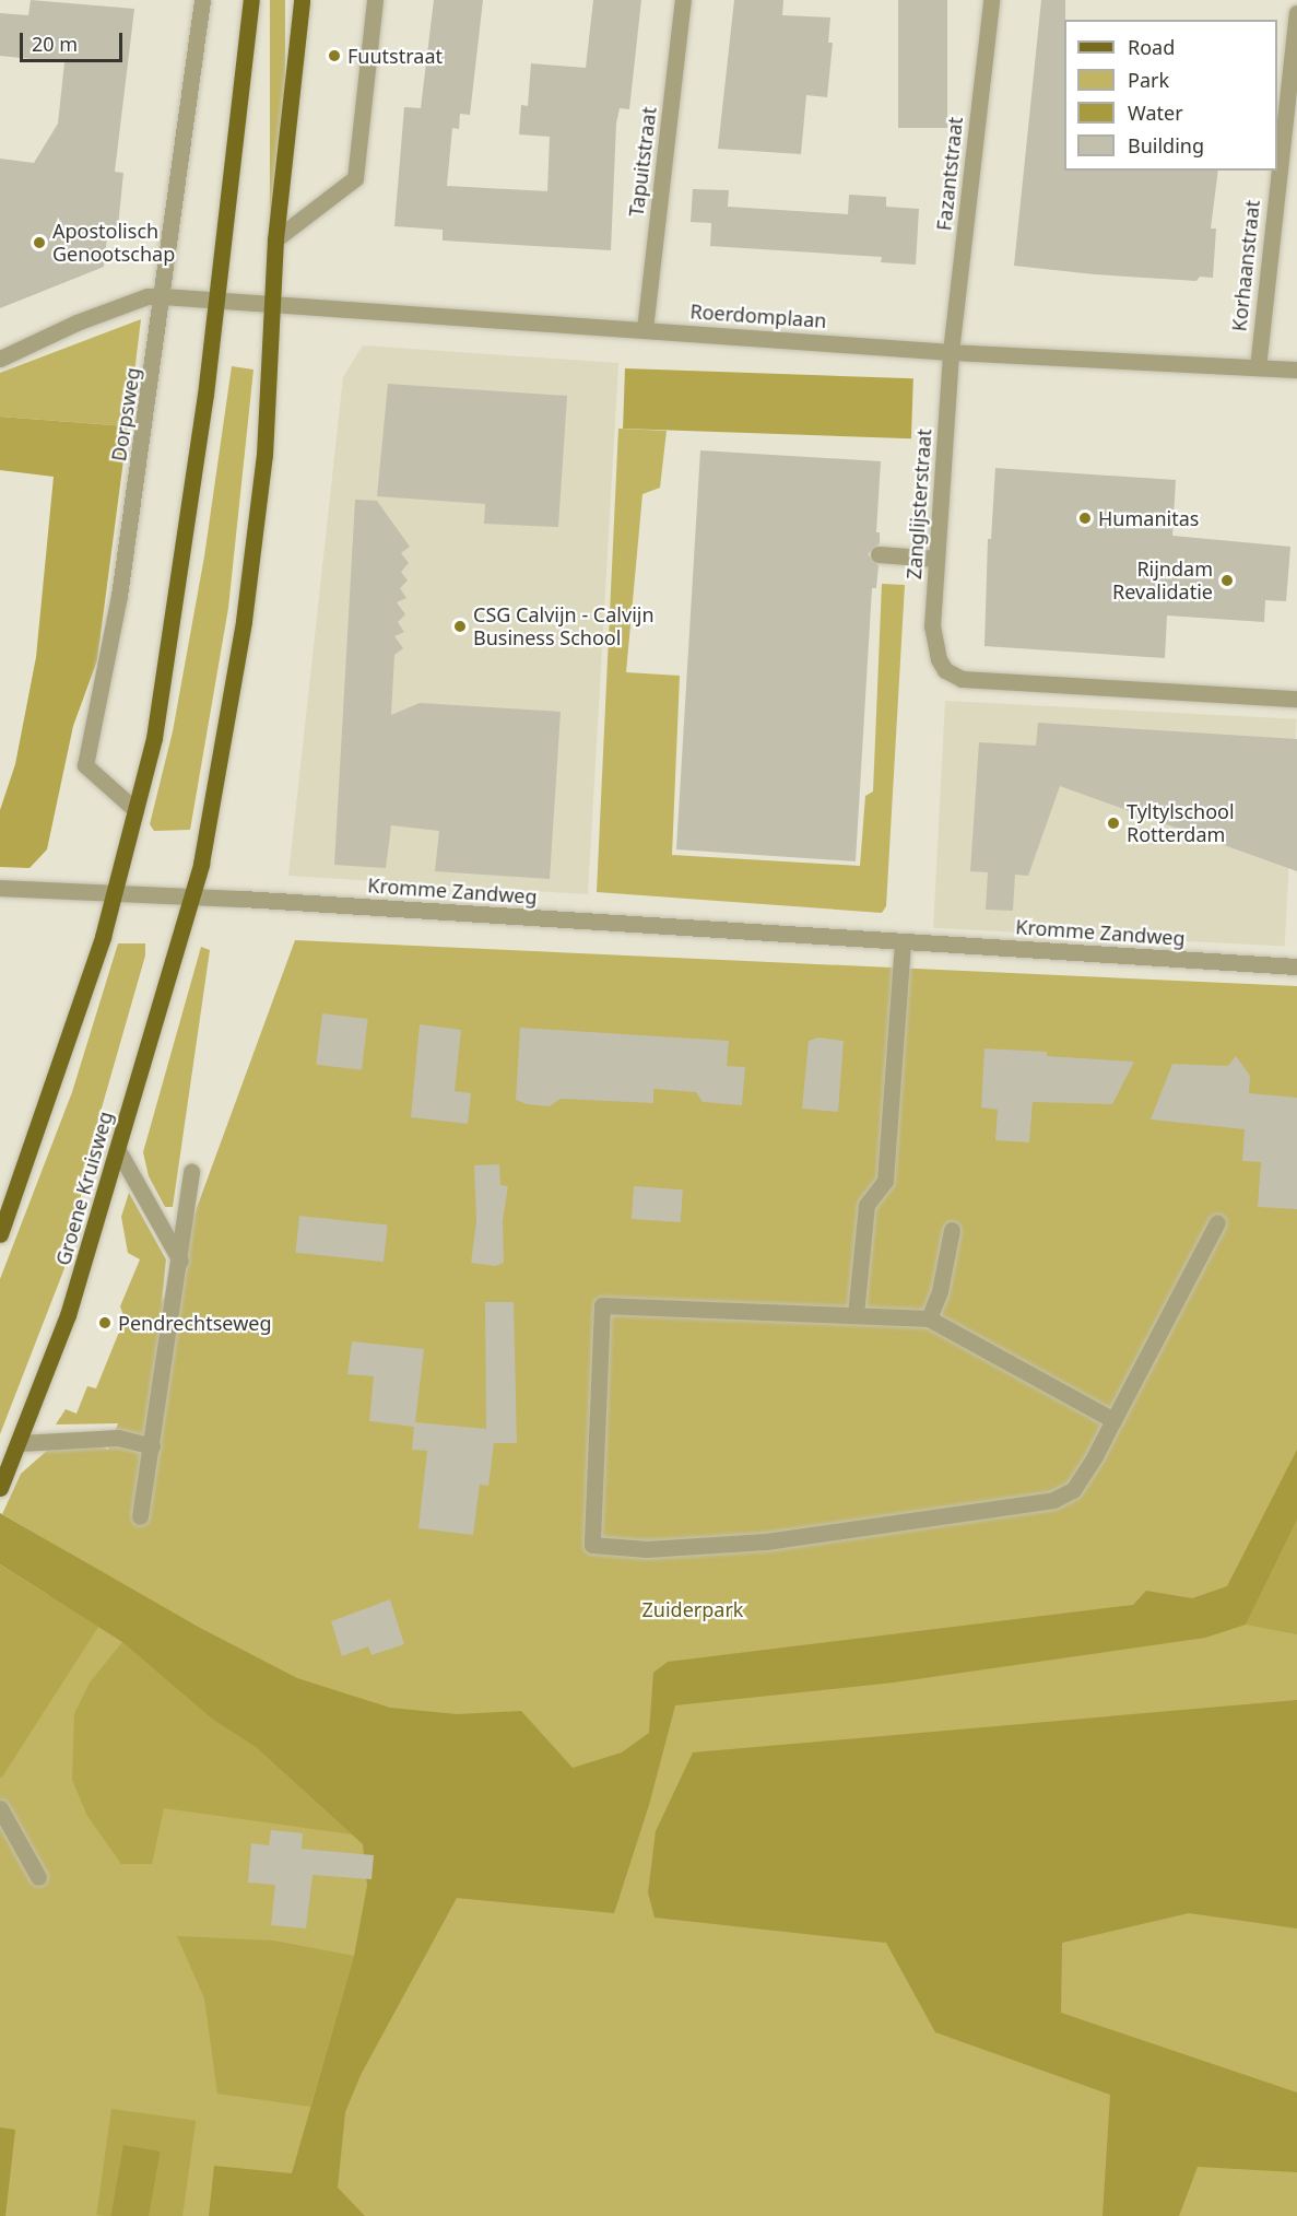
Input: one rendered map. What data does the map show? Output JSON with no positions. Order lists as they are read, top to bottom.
{
  "streets": {
    "main road": ["Groene Kruisweg"],
    "street": [
      "Tapuitstraat",
      "Fazantstraat",
      "Korhaanstraat",
      "Roerdomplaan",
      "Dorpsweg",
      "Zanglijsterstraat",
      "Kromme Zandweg"
    ]
  },
  "crossings": [
    ["Tapuitstraat", "Roerdomplaan"],
    ["Fazantstraat", "Roerdomplaan"],
    ["Fazantstraat", "Zanglijsterstraat"],
    ["Korhaanstraat", "Roerdomplaan"],
    ["Roerdomplaan", "Dorpsweg"],
    ["Roerdomplaan", "Zanglijsterstraat"],
    ["Kromme Zandweg", "Groene Kruisweg"]
  ],
  "parks": ["Zuiderpark"],
  "places": [
    "Fuutstraat",
    "Apostolisch Genootschap",
    "Humanitas",
    "Rijndam Revalidatie",
    "CSG Calvijn - Calvijn Business School",
    "Tyltylschool Rotterdam",
    "Pendrechtseweg"
  ],
  "legend": [
    "Road",
    "Park",
    "Water",
    "Building"
  ],
  "scale_bar": "20 m"
}
